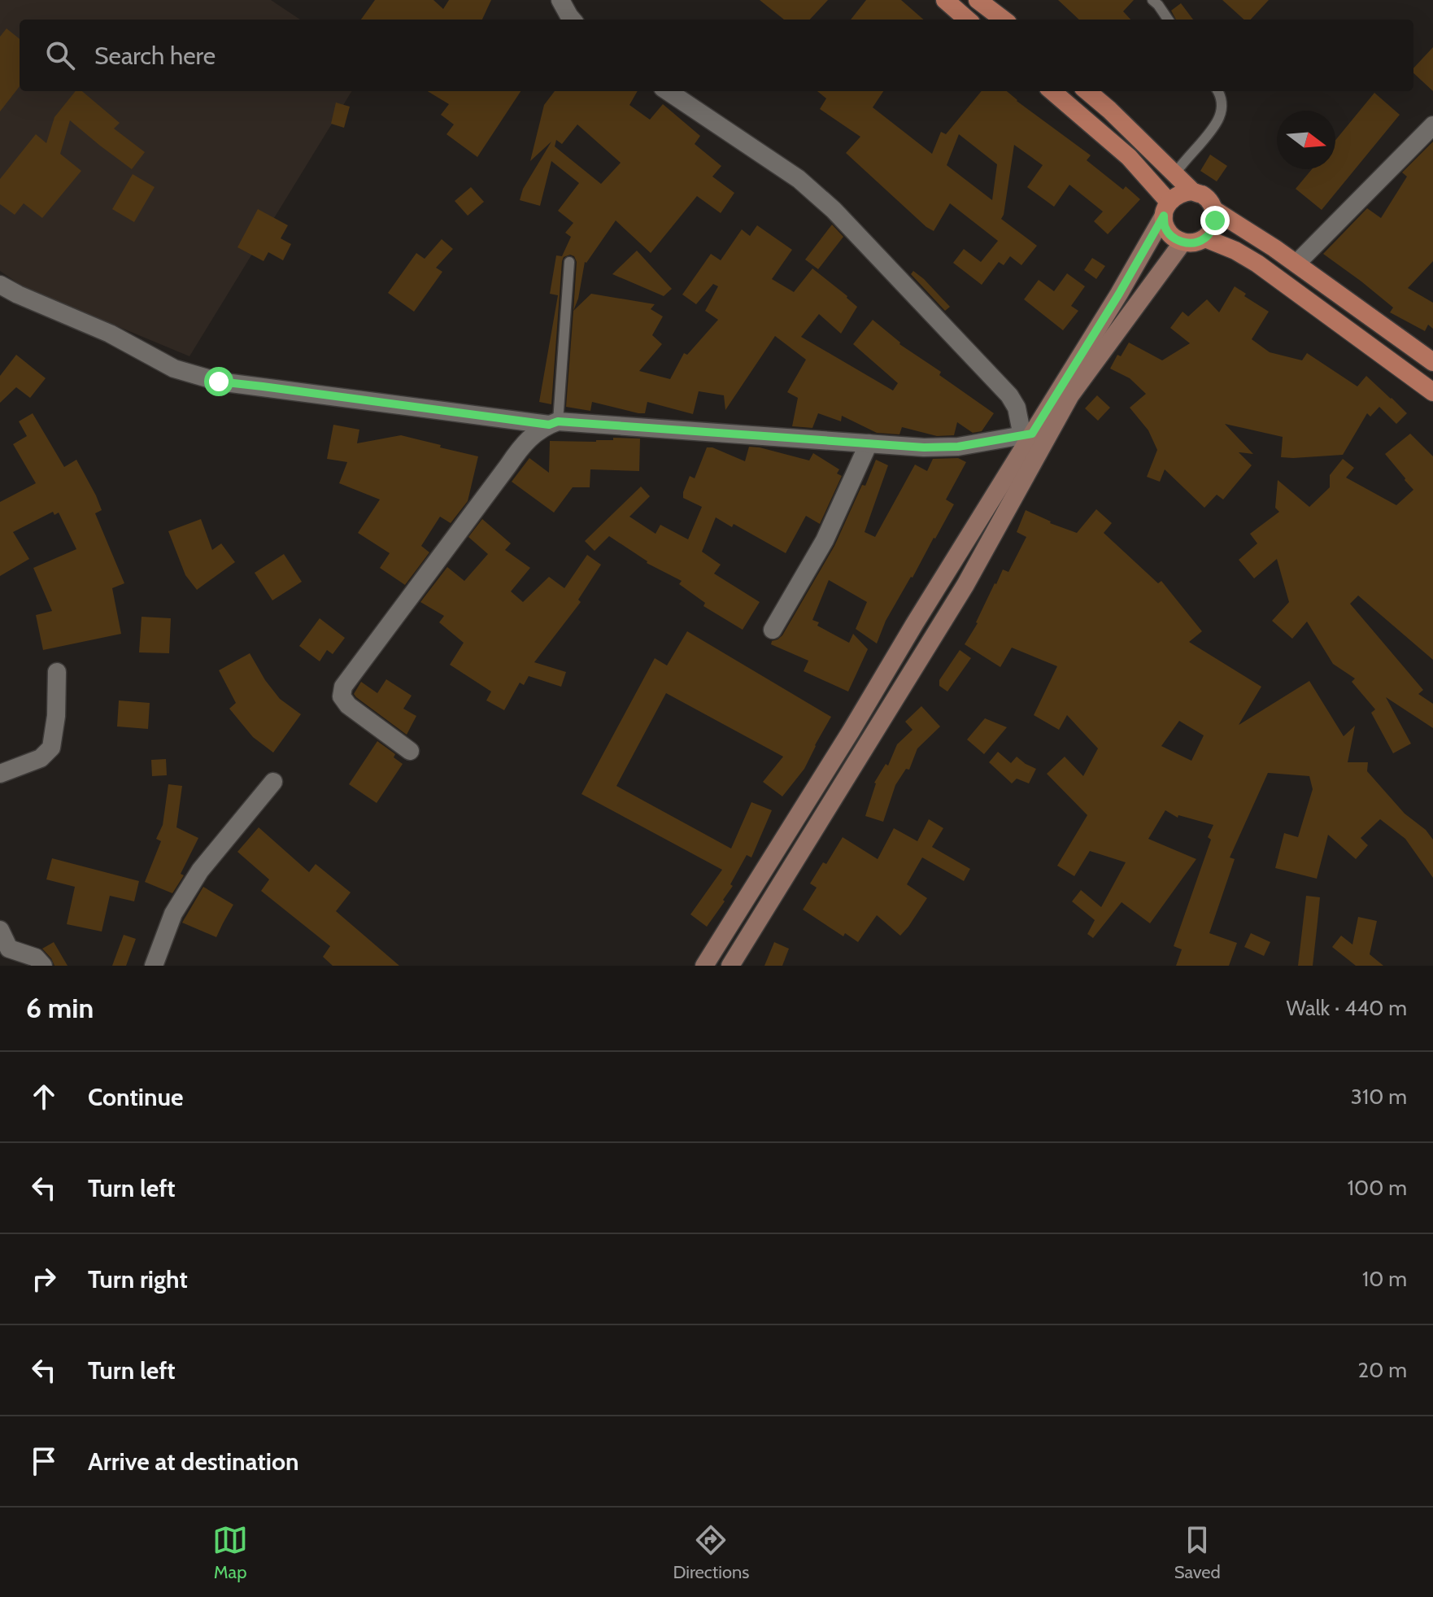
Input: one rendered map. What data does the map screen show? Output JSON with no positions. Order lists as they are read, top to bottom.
{
  "north": "right",
  "page": {
    "search": "Search here",
    "heading": ["6 min", "Walk · 440 m"],
    "list": [
      ["Continue", "310 m"],
      ["Turn left", "100 m"],
      ["Turn right", "10 m"],
      ["Turn left", "20 m"],
      "Arrive at destination"
    ],
    "nav": ["Map", "Directions", "Saved"]
  }
}
